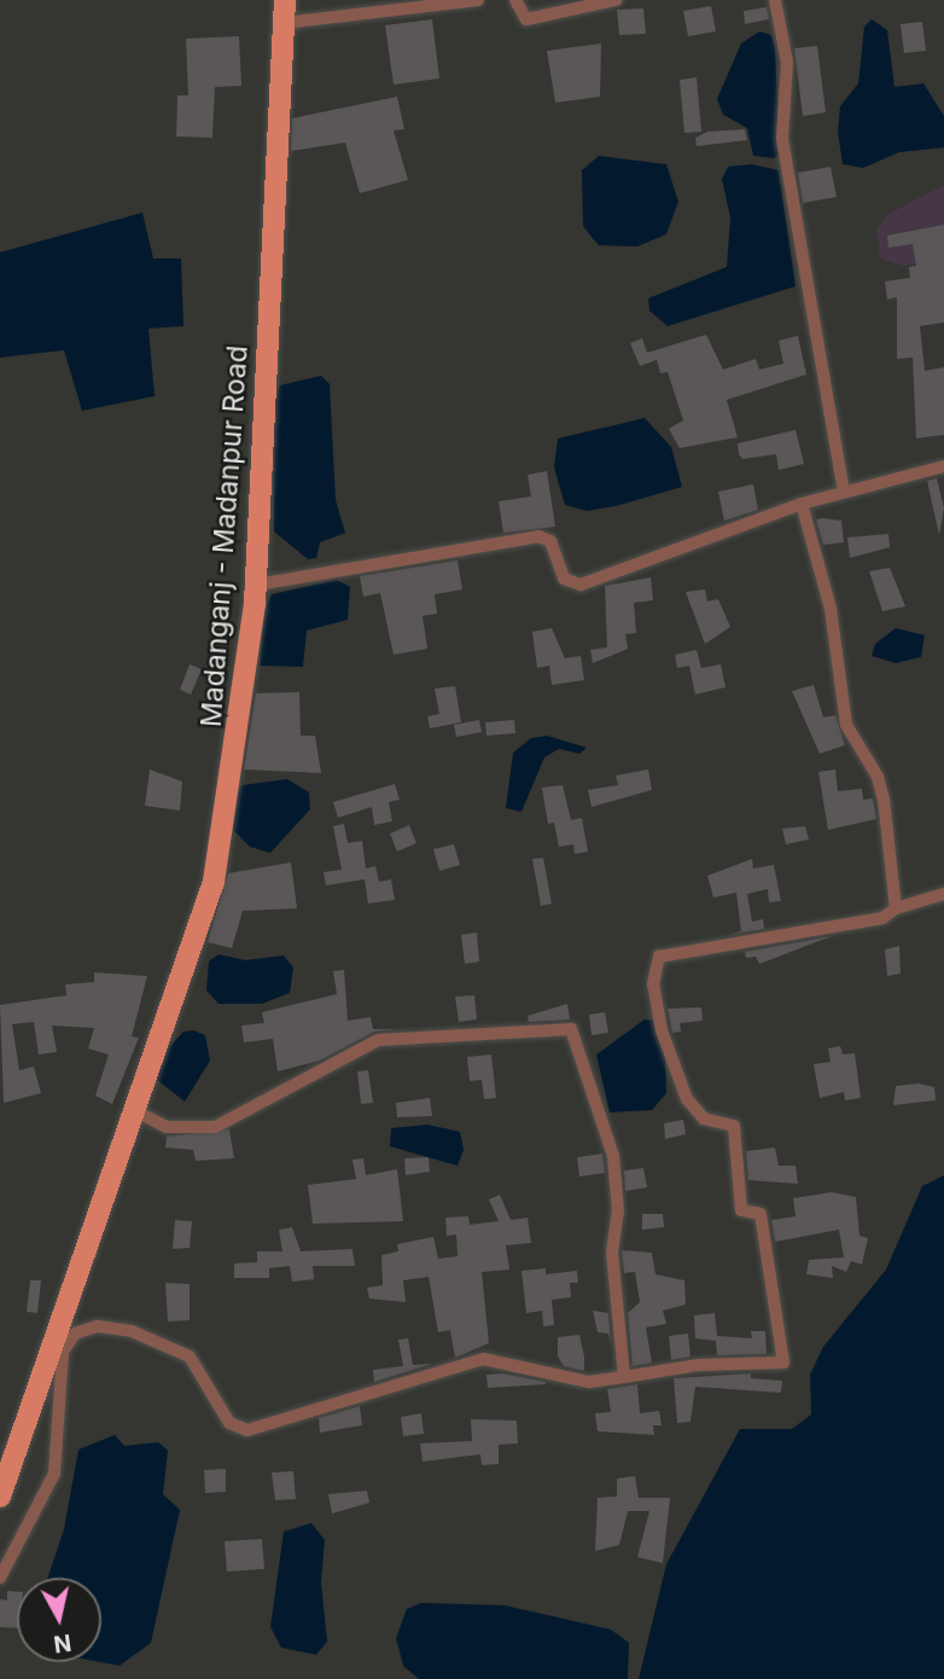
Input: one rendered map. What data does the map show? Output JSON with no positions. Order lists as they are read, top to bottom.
{
  "streets": {
    "main road": ["Madanganj - Madanpur Road"]
  },
  "north": "bottom"
}
